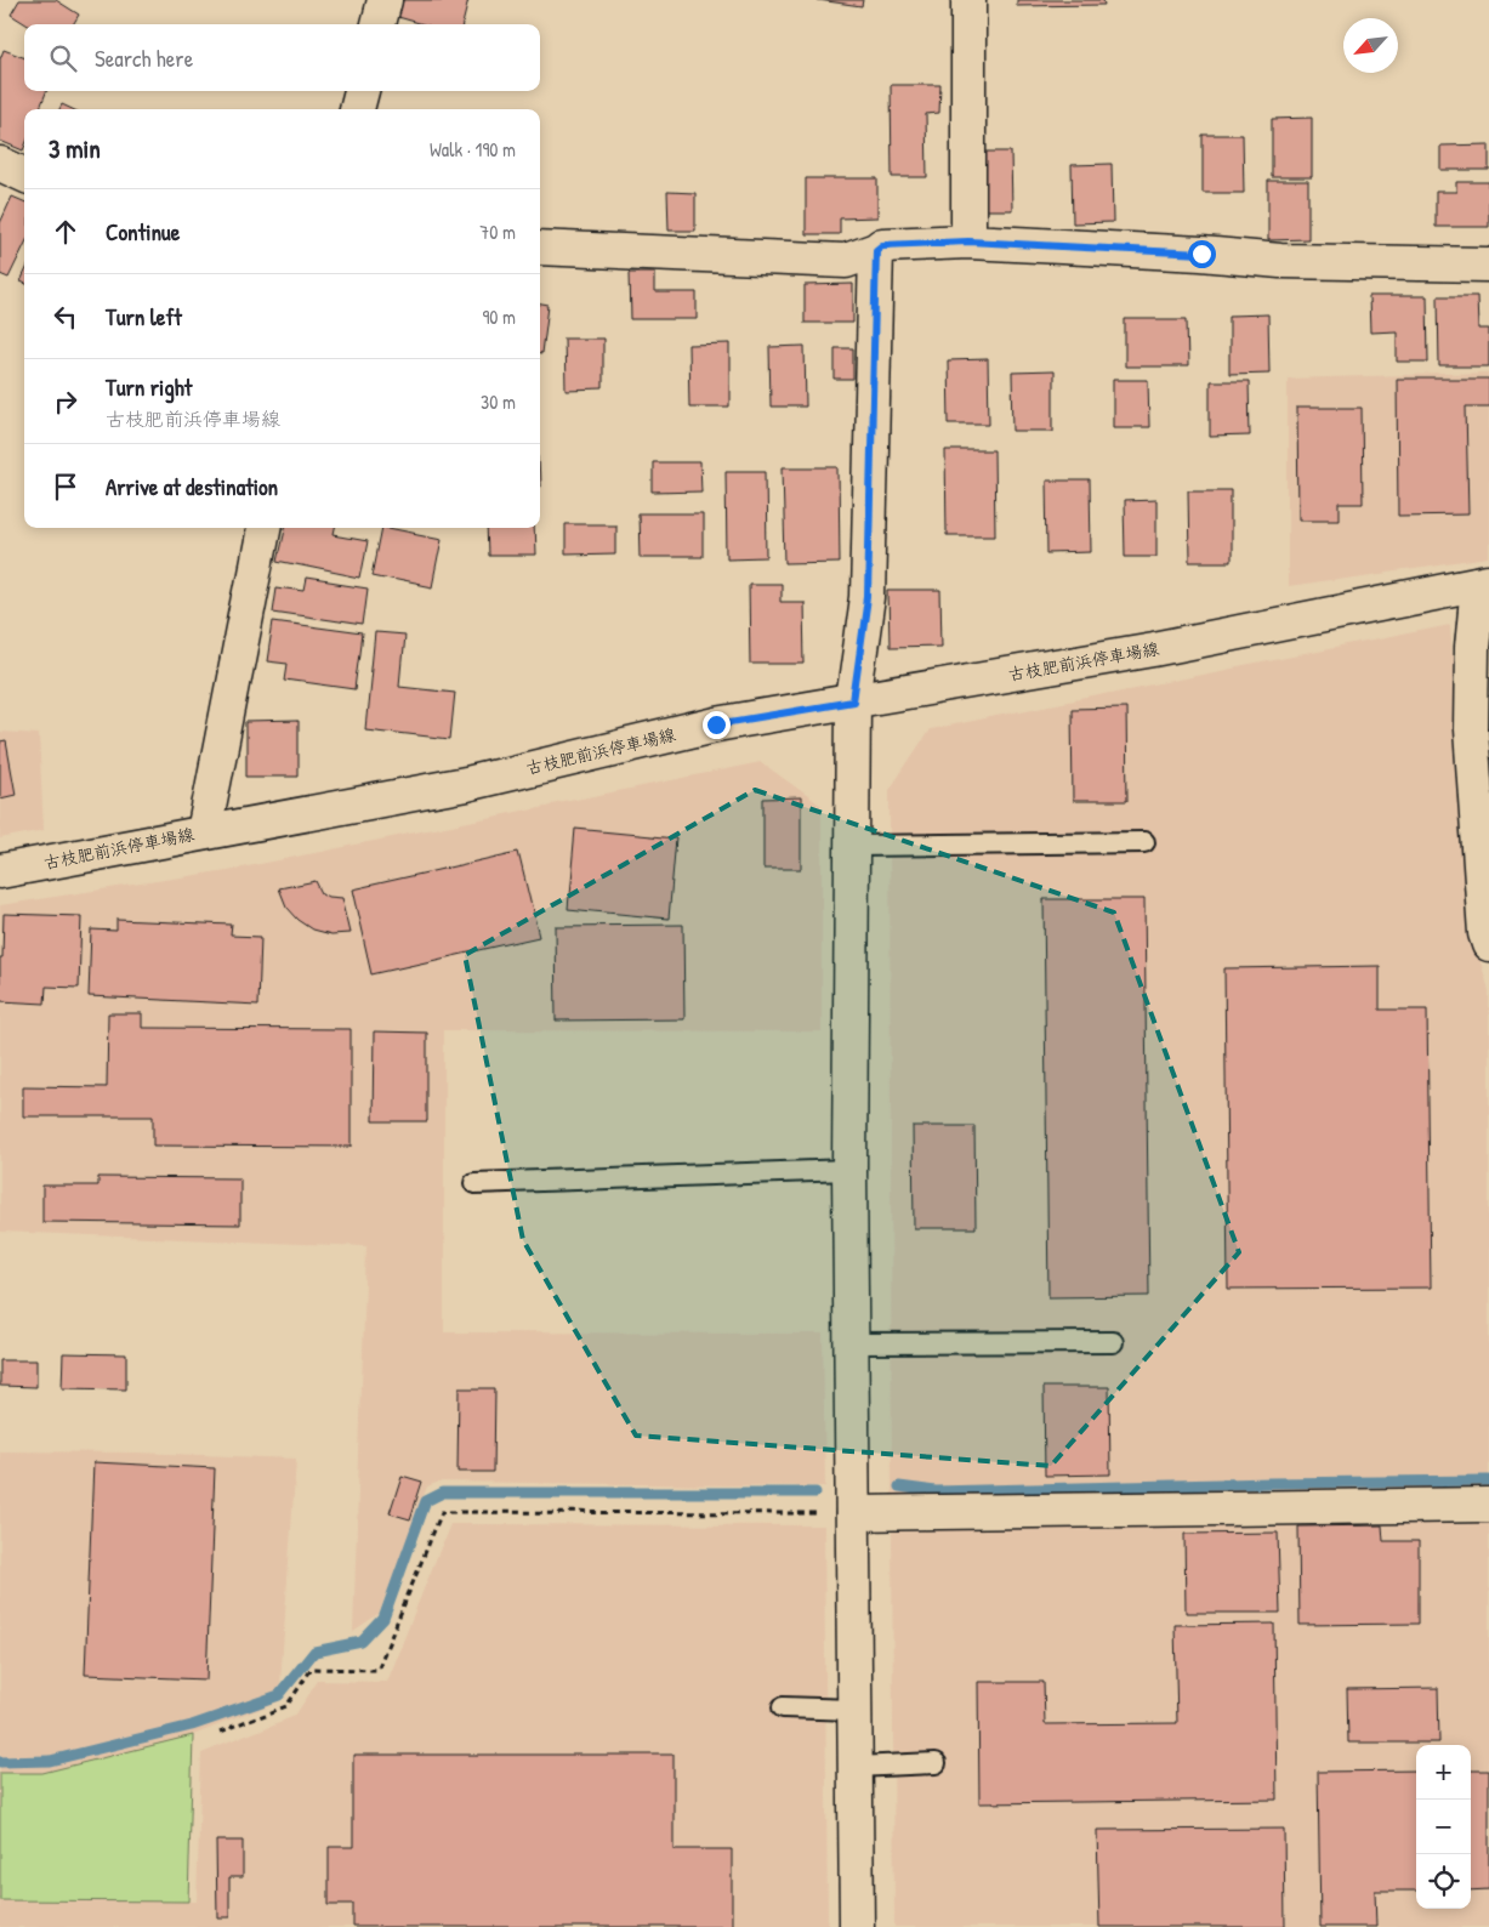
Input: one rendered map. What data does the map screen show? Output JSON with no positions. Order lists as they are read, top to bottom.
{
  "streets": {
    "street": ["古枝肥前浜停車場線"]
  },
  "north": "bottom left",
  "page": {
    "search": "Search here",
    "heading": ["3 min", "Walk · 190 m"],
    "list": [
      ["Continue", "70 m"],
      ["Turn left", "90 m"],
      ["Turn right", "古枝肥前浜停車場線", "30 m"],
      "Arrive at destination"
    ],
    "map_buttons": ["+", "−"]
  }
}
